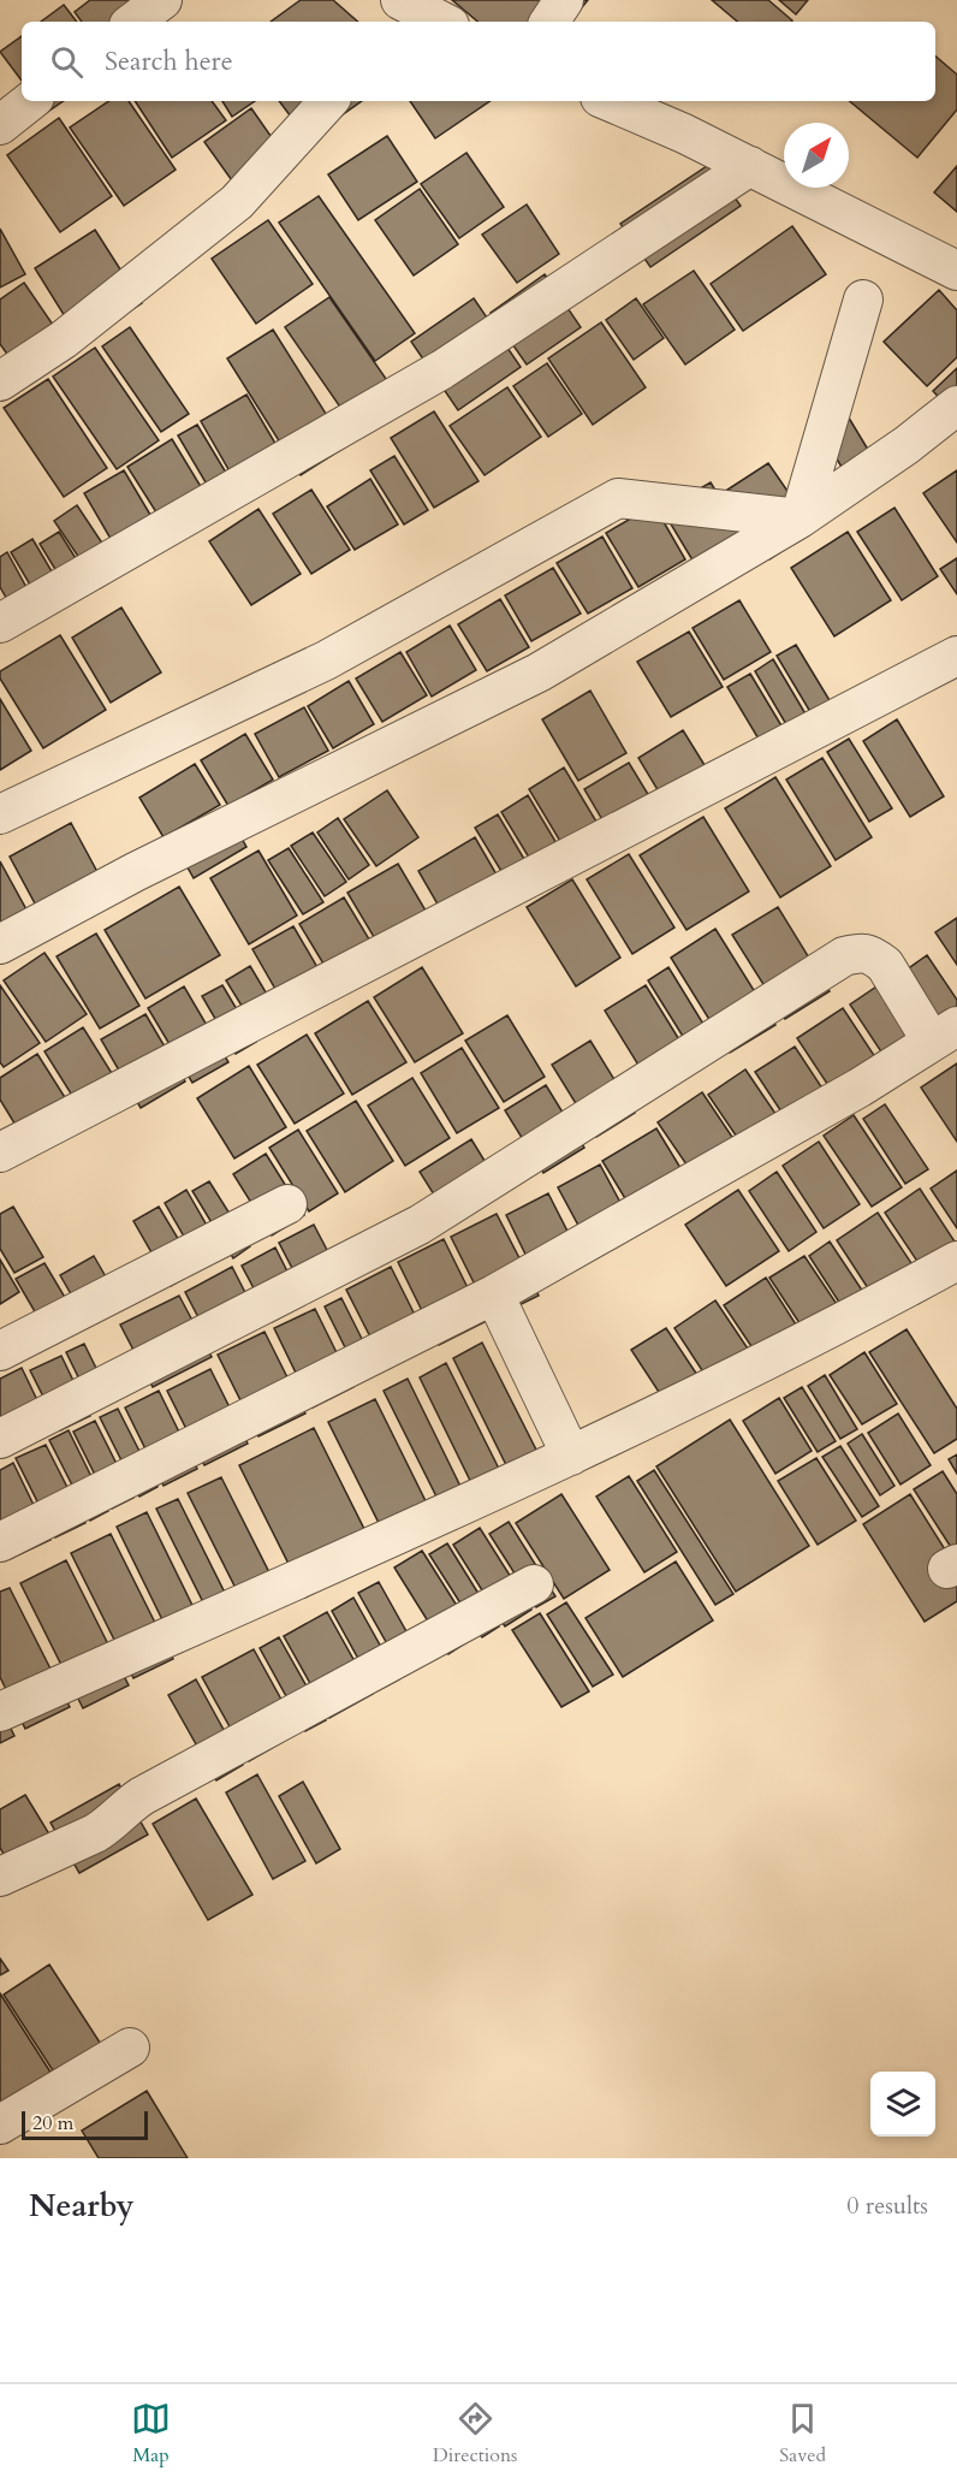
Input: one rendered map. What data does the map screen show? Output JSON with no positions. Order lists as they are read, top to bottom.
{
  "scale_bar": "20 m",
  "north": "top right",
  "page": {
    "search": "Search here",
    "scale": "20 m",
    "heading": ["Nearby", "0 results"],
    "nav": ["Map", "Directions", "Saved"]
  }
}
